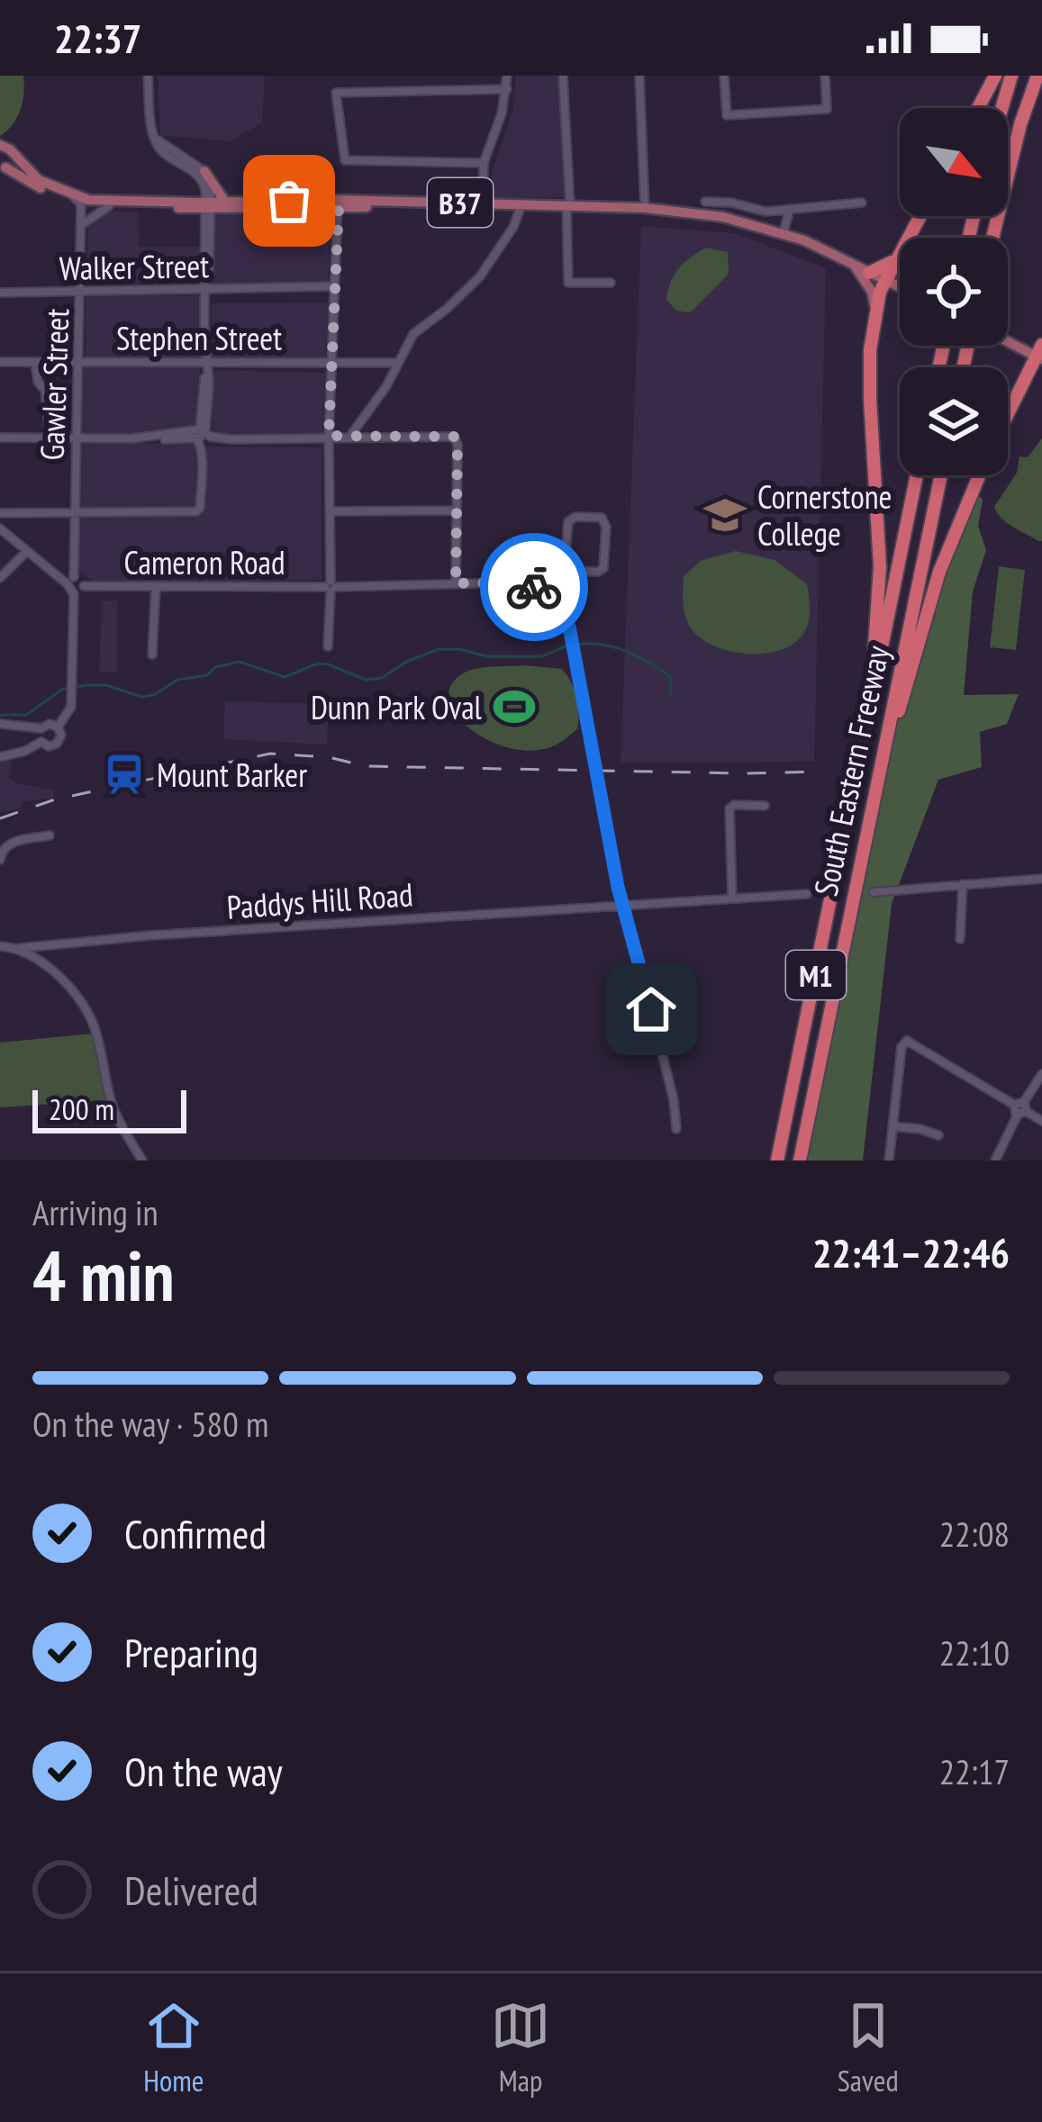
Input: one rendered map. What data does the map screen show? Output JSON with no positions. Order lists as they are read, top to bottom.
{
  "streets": {
    "highway": ["South Eastern Freeway", "M1"],
    "main road": ["B37"],
    "street": [
      "Walker Street",
      "Stephen Street",
      "Gawler Street",
      "Cameron Road",
      "Paddys Hill Road"
    ]
  },
  "crossings": [
    ["B37", "Gawler Street"],
    ["Walker Street", "Gawler Street"],
    ["Stephen Street", "Gawler Street"]
  ],
  "places": {
    "school or university": ["Cornerstone College"],
    "sports": ["Dunn Park Oval"],
    "station": ["Mount Barker"]
  },
  "scale_bar": "200 m",
  "north": "bottom right",
  "page": {
    "status": "22:37",
    "scale": "200 m",
    "heading": ["4 min", "Arriving in", "22:41–22:46"],
    "bar": "On the way · 580 m",
    "list": [
      ["Confirmed", "22:08"],
      ["Preparing", "22:10"],
      ["On the way", "22:17"],
      "Delivered"
    ],
    "tabs": ["Home", "Map", "Saved"]
  }
}
